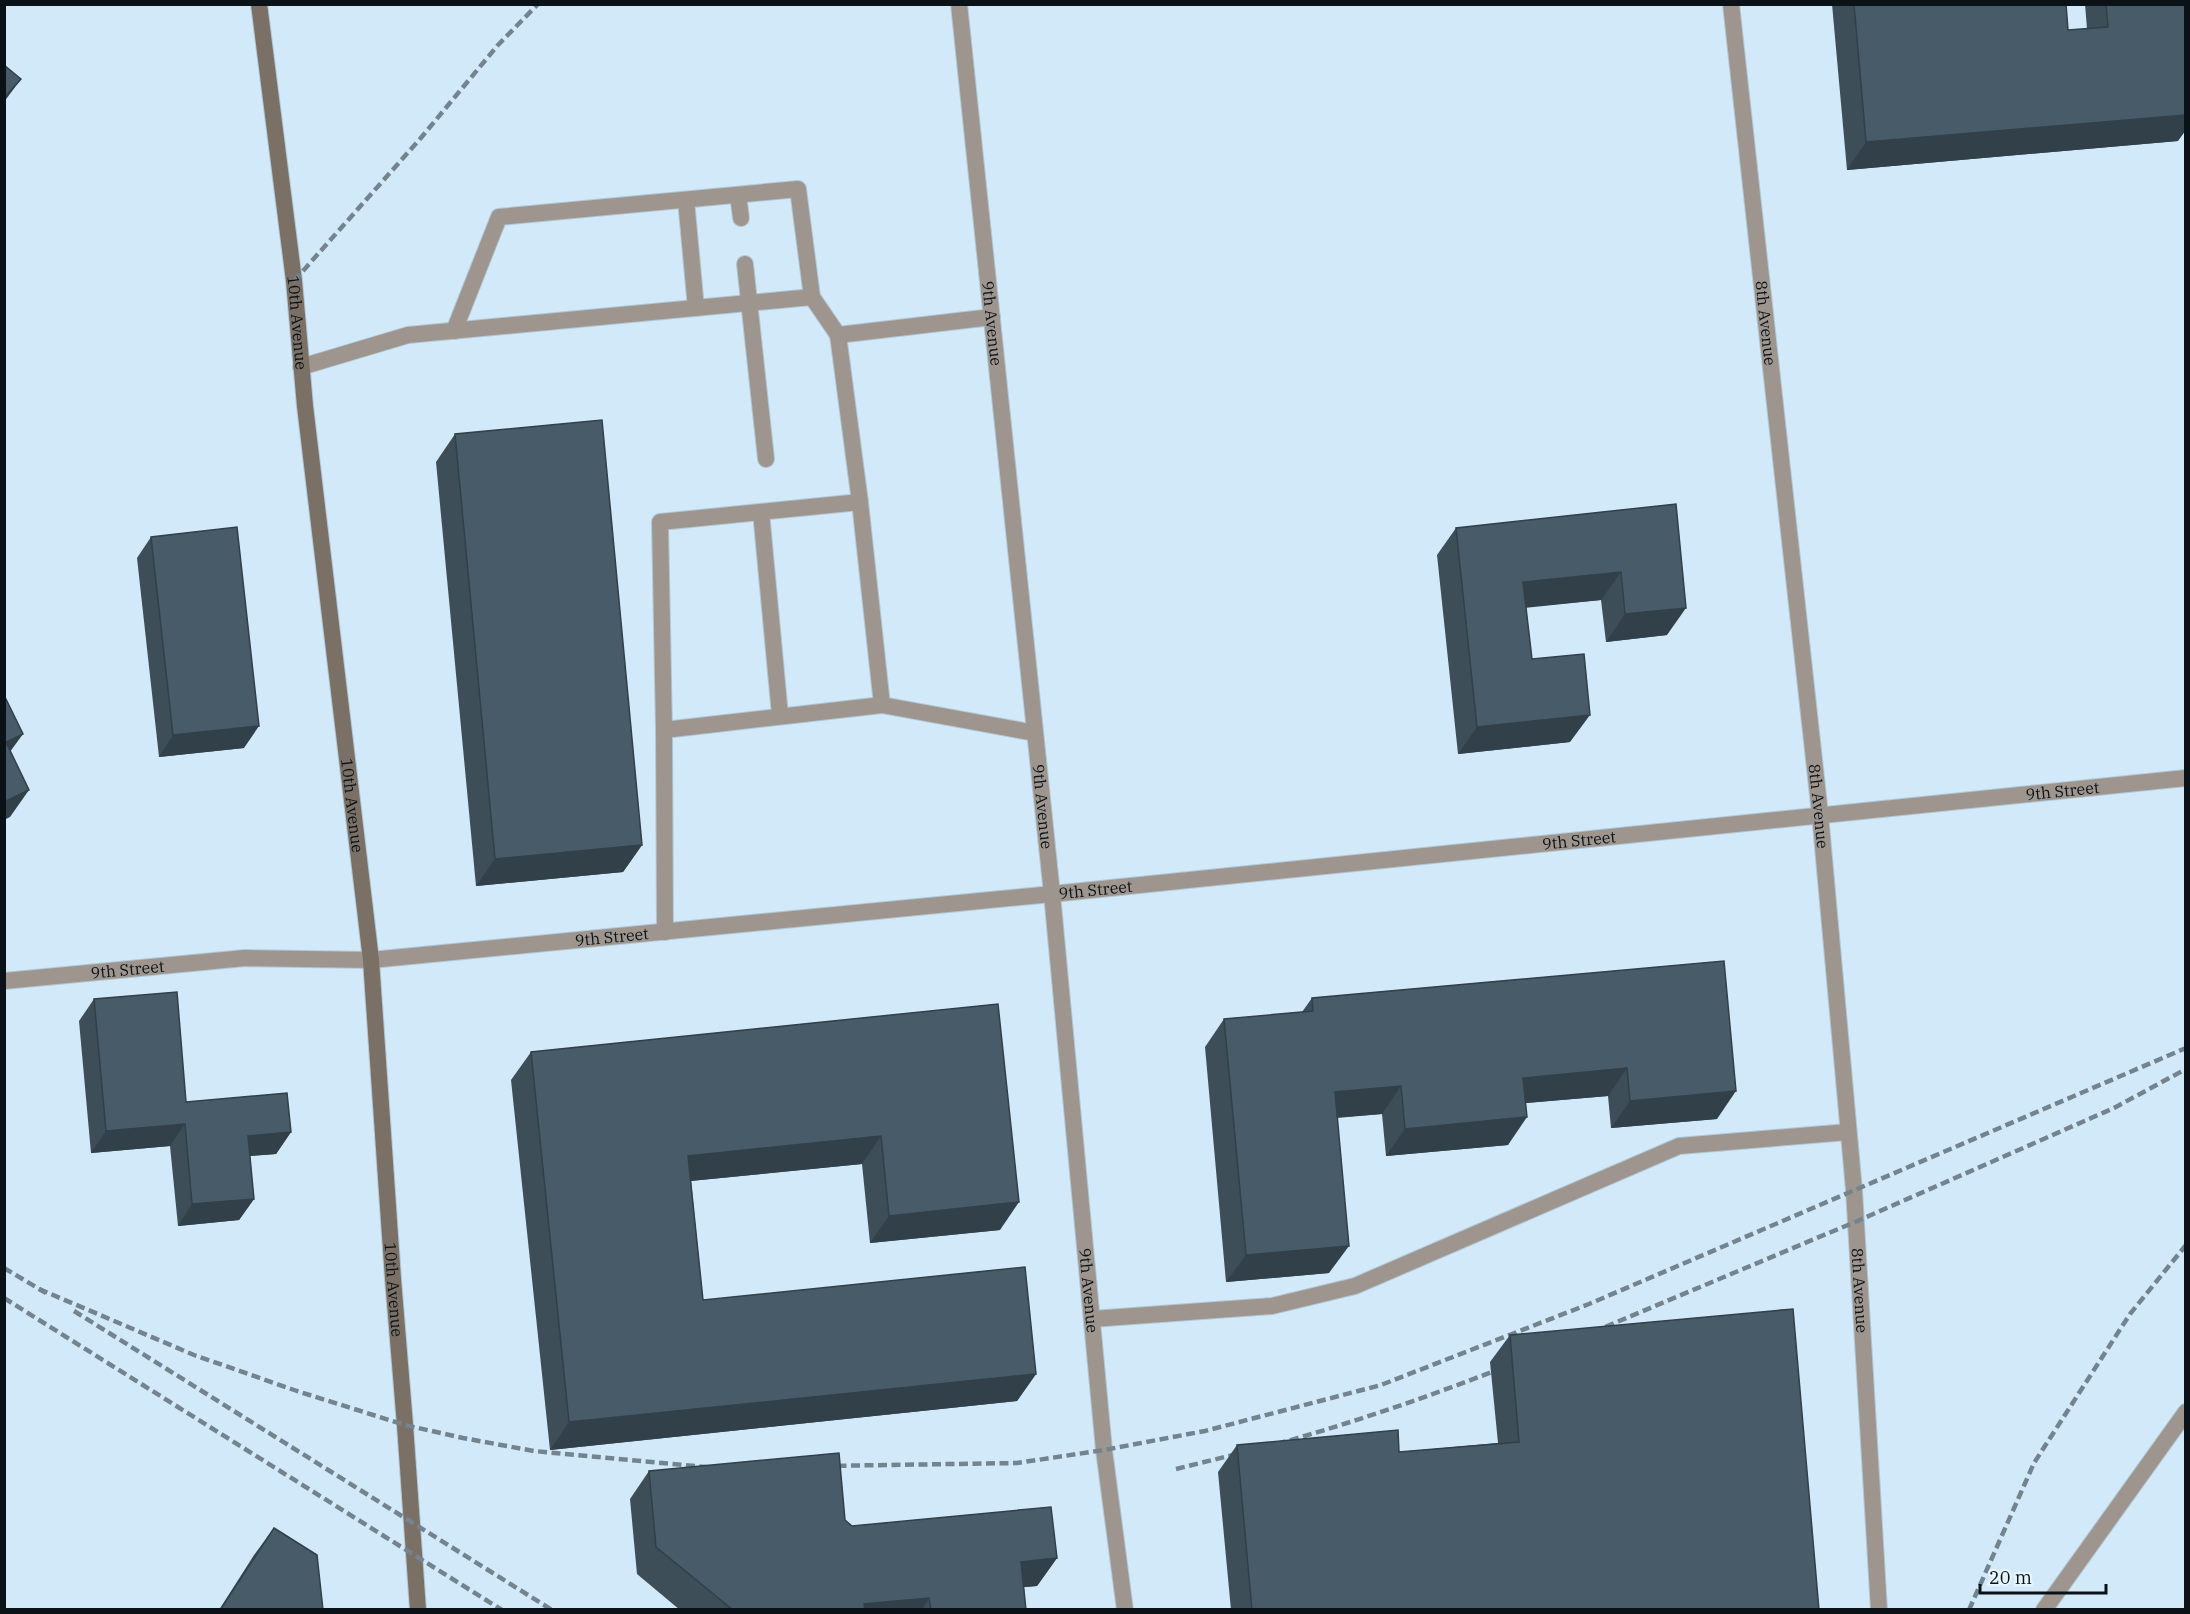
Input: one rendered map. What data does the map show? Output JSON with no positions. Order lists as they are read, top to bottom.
{
  "streets": {
    "main road": ["10th Avenue"],
    "street": ["8th Avenue", "9th Avenue", "9th Street"]
  },
  "crossings": [
    ["10th Avenue", "9th Street"],
    ["8th Avenue", "9th Street"],
    ["9th Avenue", "9th Street"]
  ],
  "scale_bar": "20 m"
}
